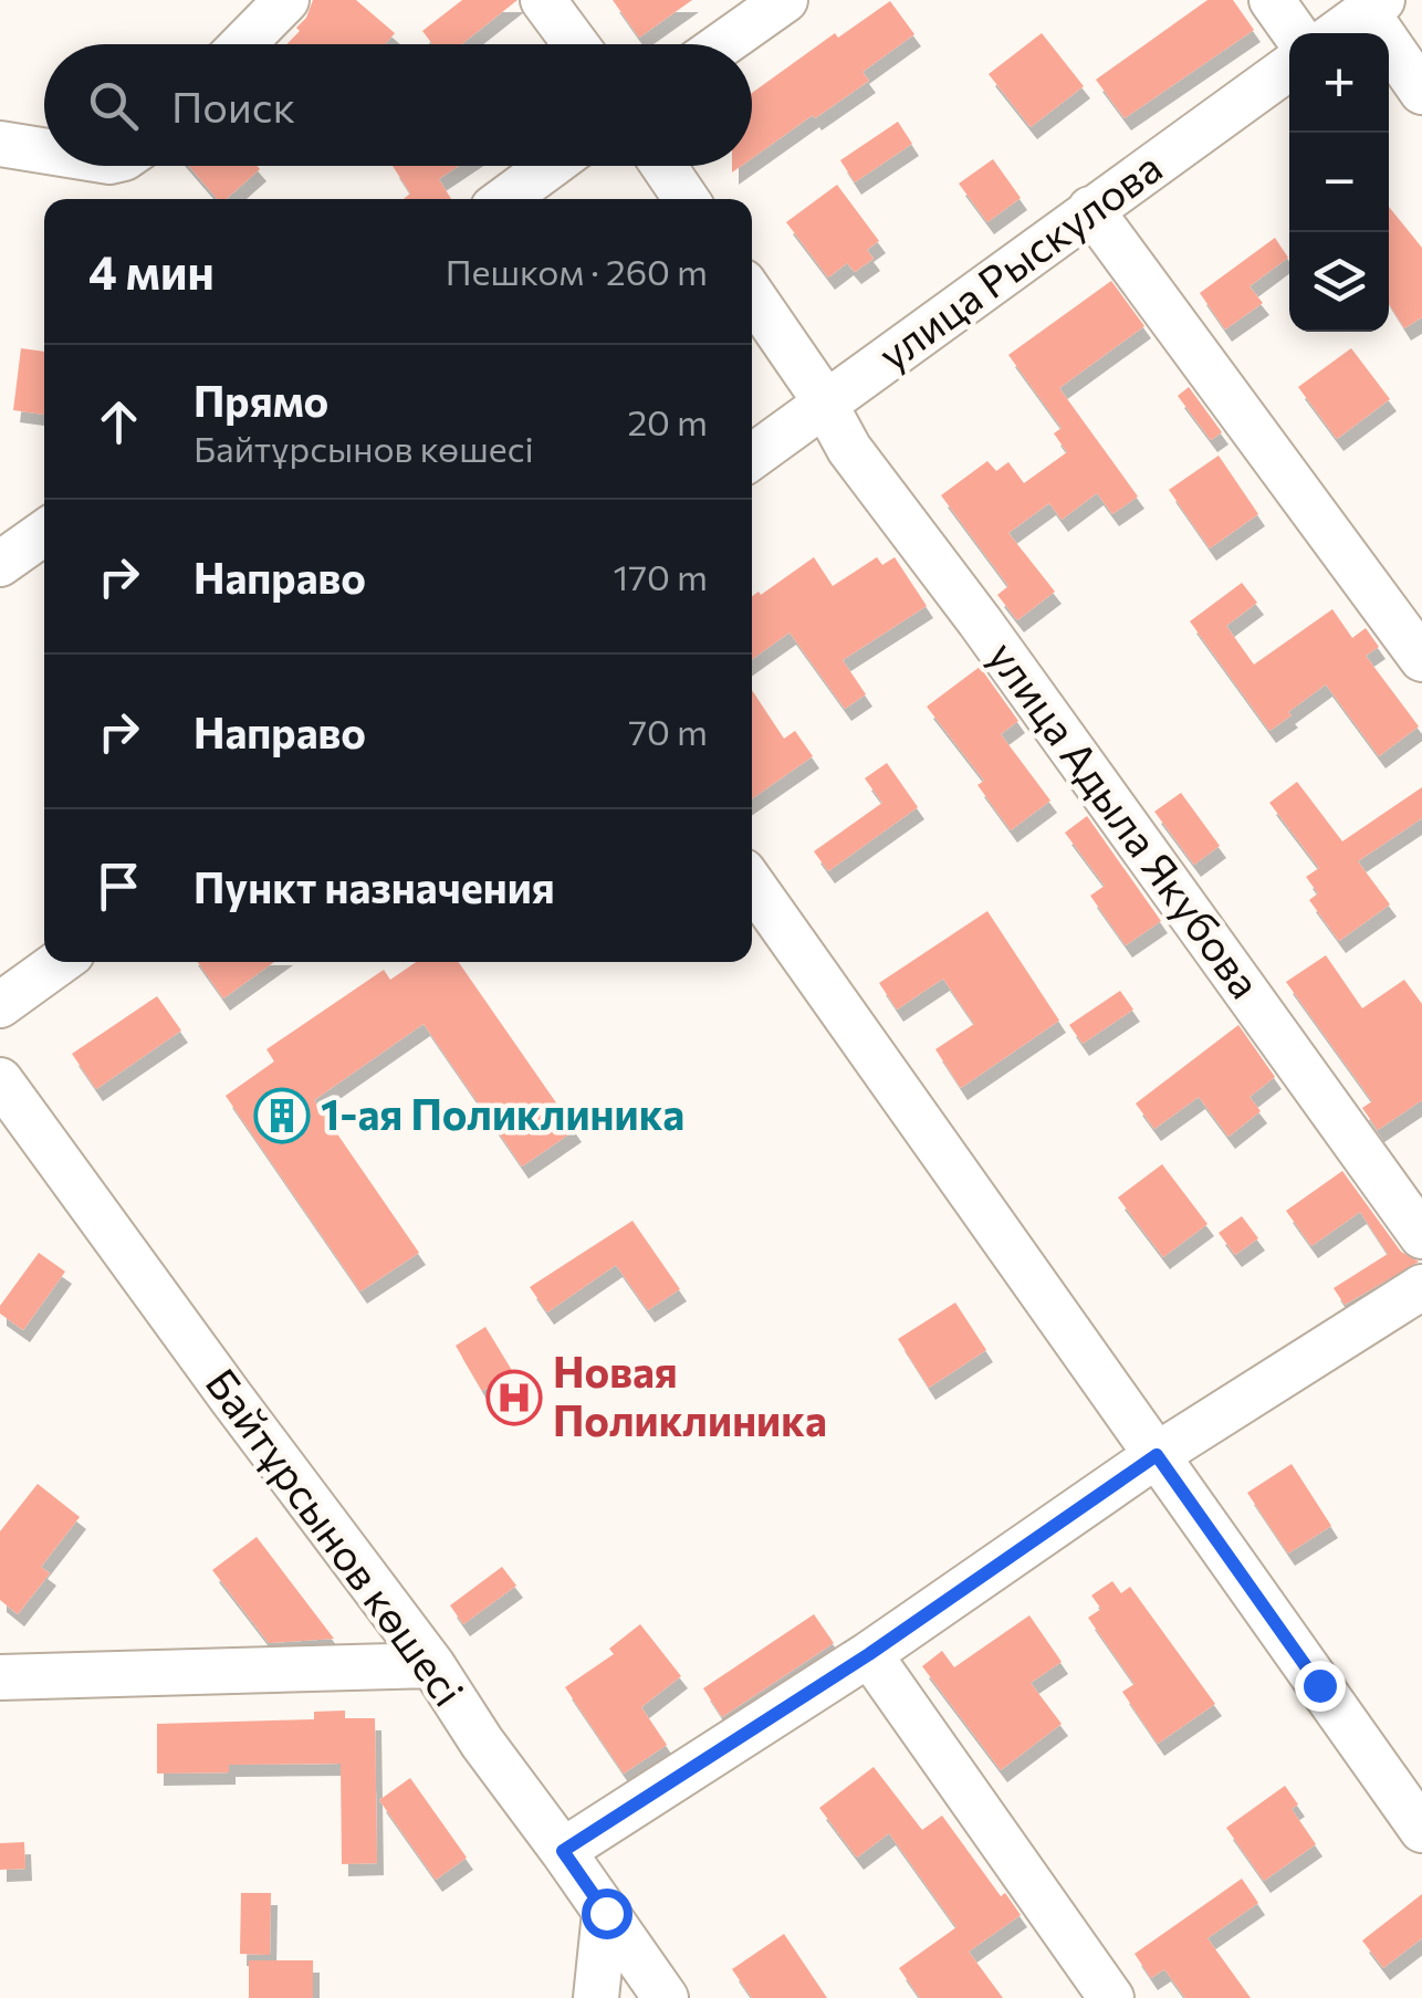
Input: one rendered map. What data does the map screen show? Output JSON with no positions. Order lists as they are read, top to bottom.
{
  "streets": {
    "street": ["улица Рыскулова", "улица Адыла Якубова", "Байтұрсынов көшесі"]
  },
  "crossings": [
    ["улица Рыскулова", "улица Адыла Якубова"]
  ],
  "places": {
    "building": ["1-ая Поликлиника"],
    "hospital": ["Новая Поликлиника"]
  },
  "page": {
    "map_buttons": ["+", "−"],
    "search": "Поиск",
    "heading": ["4 мин", "Пешком · 260 m"],
    "list": [
      ["Прямо", "Байтұрсынов көшесі", "20 m"],
      ["Направо", "170 m"],
      ["Направо", "70 m"],
      "Пункт назначения"
    ]
  }
}
